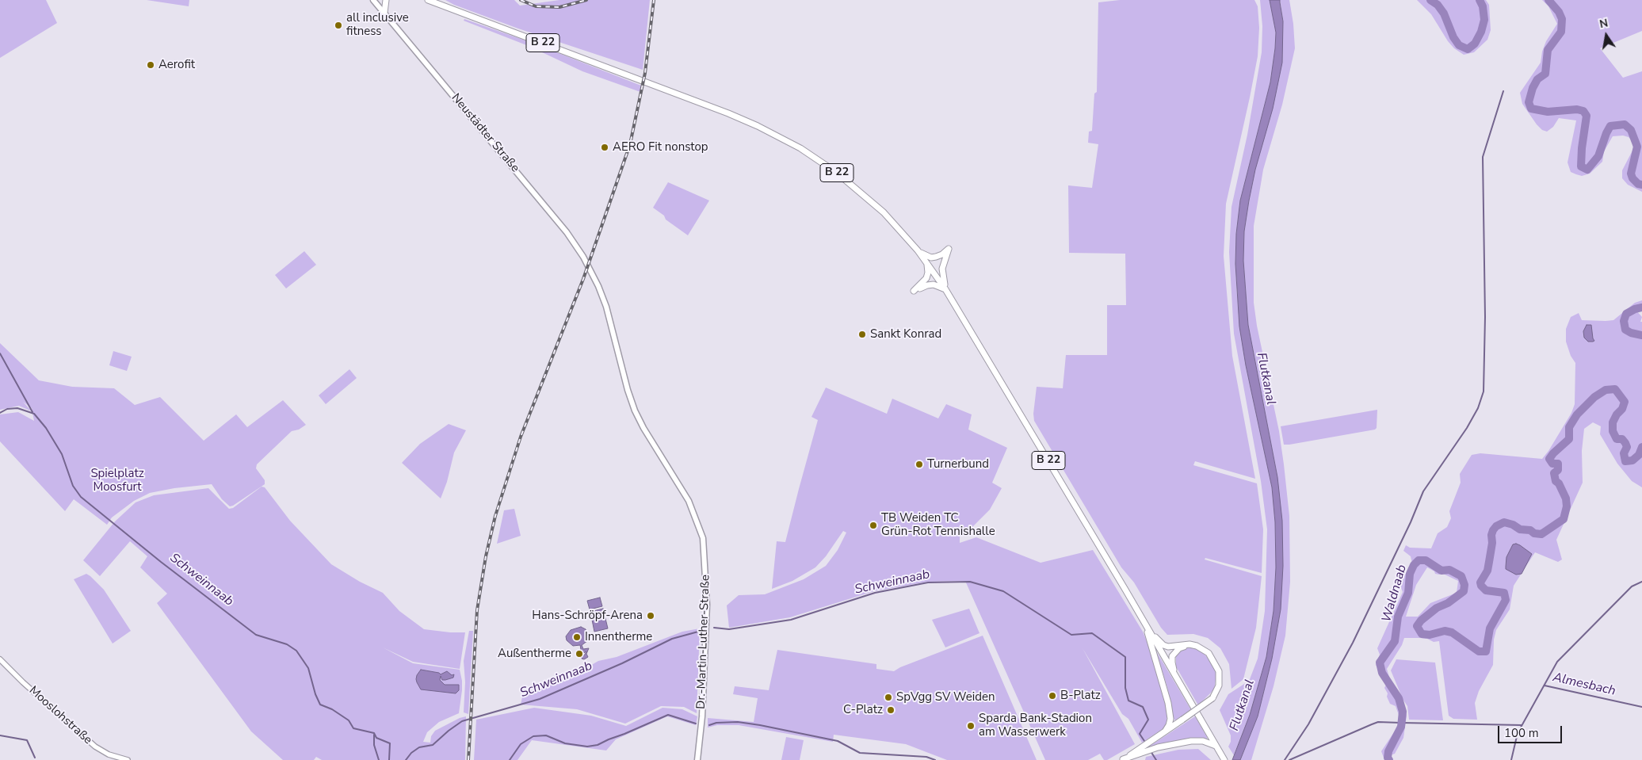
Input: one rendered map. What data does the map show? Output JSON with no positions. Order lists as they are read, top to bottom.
{
  "streets": {
    "main road": ["B 22", "Neustädter Straße", "Dr.-Martin-Luther-Straße"],
    "street": ["Mooslohstraße"]
  },
  "crossings": [
    ["Neustädter Straße", "Dr.-Martin-Luther-Straße"]
  ],
  "water": [
    "Flutkanal",
    "Schweinnaab",
    "Waldnaab",
    "Almesbach"
  ],
  "parks": ["Spielplatz Moosfurt"],
  "places": [
    "all inclusive fitness",
    "Aerofit",
    "AERO Fit nonstop",
    "Sankt Konrad",
    "Turnerbund",
    "TB Weiden TC Grün-Rot Tennishalle",
    "Hans-Schröpf-Arena",
    "Innentherme",
    "Außentherme",
    "B-Platz",
    "SpVgg SV Weiden",
    "C-Platz",
    "Sparda Bank-Stadion am Wasserwerk"
  ],
  "scale_bar": "100 m",
  "north": "top"
}
